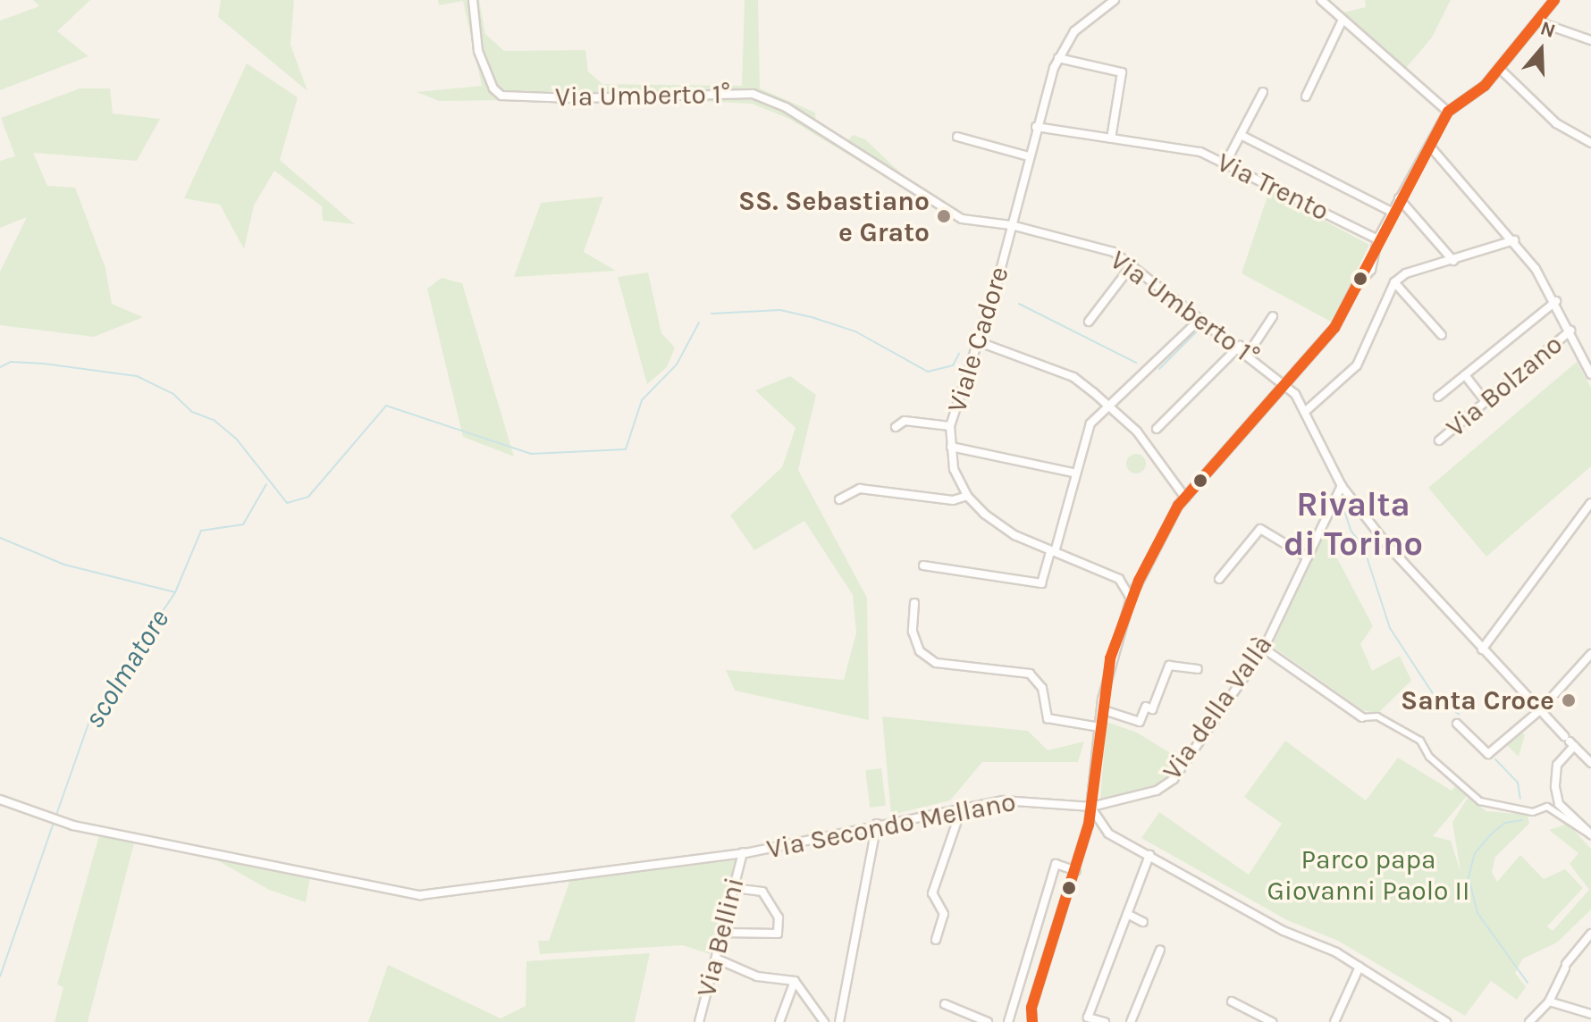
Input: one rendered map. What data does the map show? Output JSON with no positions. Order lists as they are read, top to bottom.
{
  "streets": {
    "street": [
      "Via Umberto 1°",
      "Via Trento",
      "Viale Cadore",
      "Via Bolzano",
      "Via della Vallà",
      "Via Secondo Mellano",
      "Via Bellini"
    ]
  },
  "crossings": [
    ["Via Umberto 1°", "Viale Cadore"],
    ["Via Umberto 1°", "Via della Vallà"],
    ["Via Trento", "Viale Cadore"],
    ["Via della Vallà", "Via Secondo Mellano"],
    ["Via Secondo Mellano", "Via Bellini"]
  ],
  "districts": ["Rivalta di Torino"],
  "water": ["scolmatore"],
  "parks": ["Parco papa Giovanni Paolo II"],
  "places": ["SS. Sebastiano e Grato", "Santa Croce"],
  "north": "top"
}
